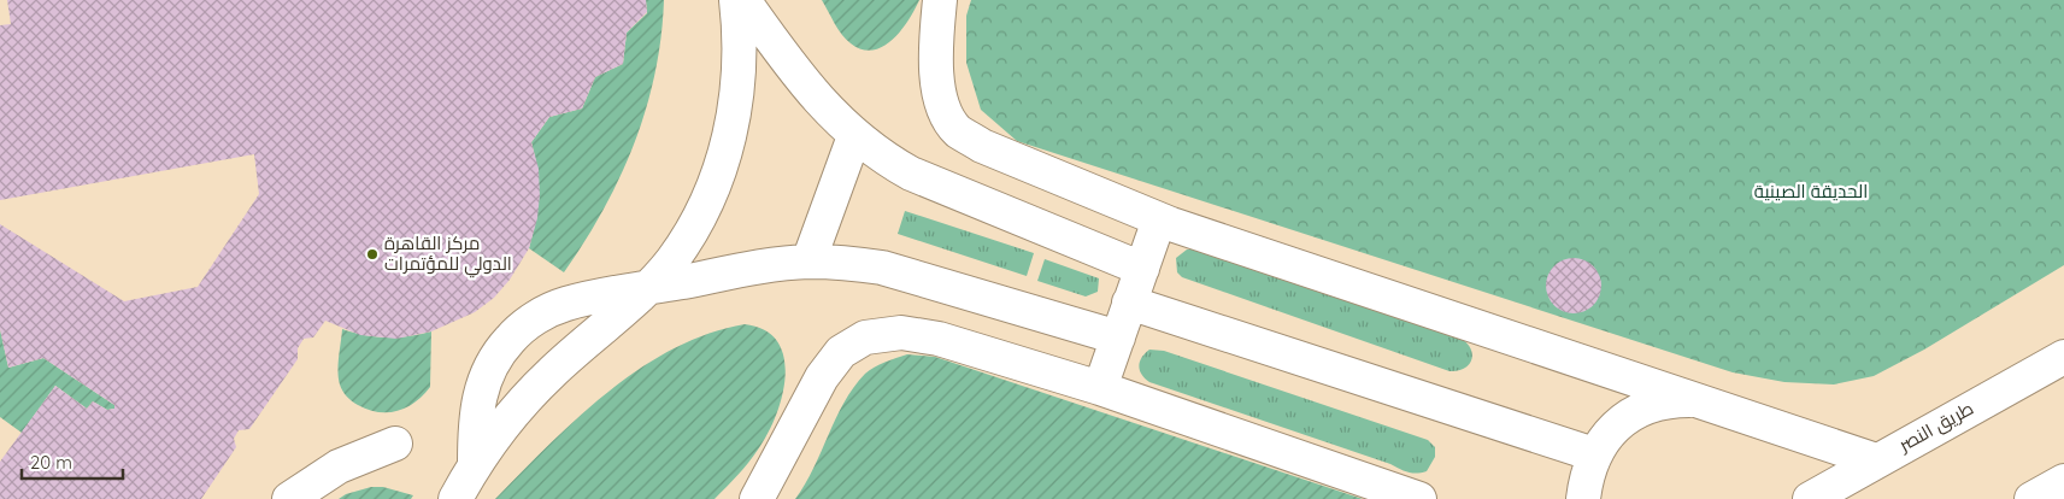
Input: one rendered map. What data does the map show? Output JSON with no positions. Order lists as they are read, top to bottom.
{
  "streets": {
    "main road": ["طريق النصر"]
  },
  "parks": ["الحديقة الصينية"],
  "places": ["مركز القاهرة الدولي للمؤتمرات"],
  "scale_bar": "20 m"
}
